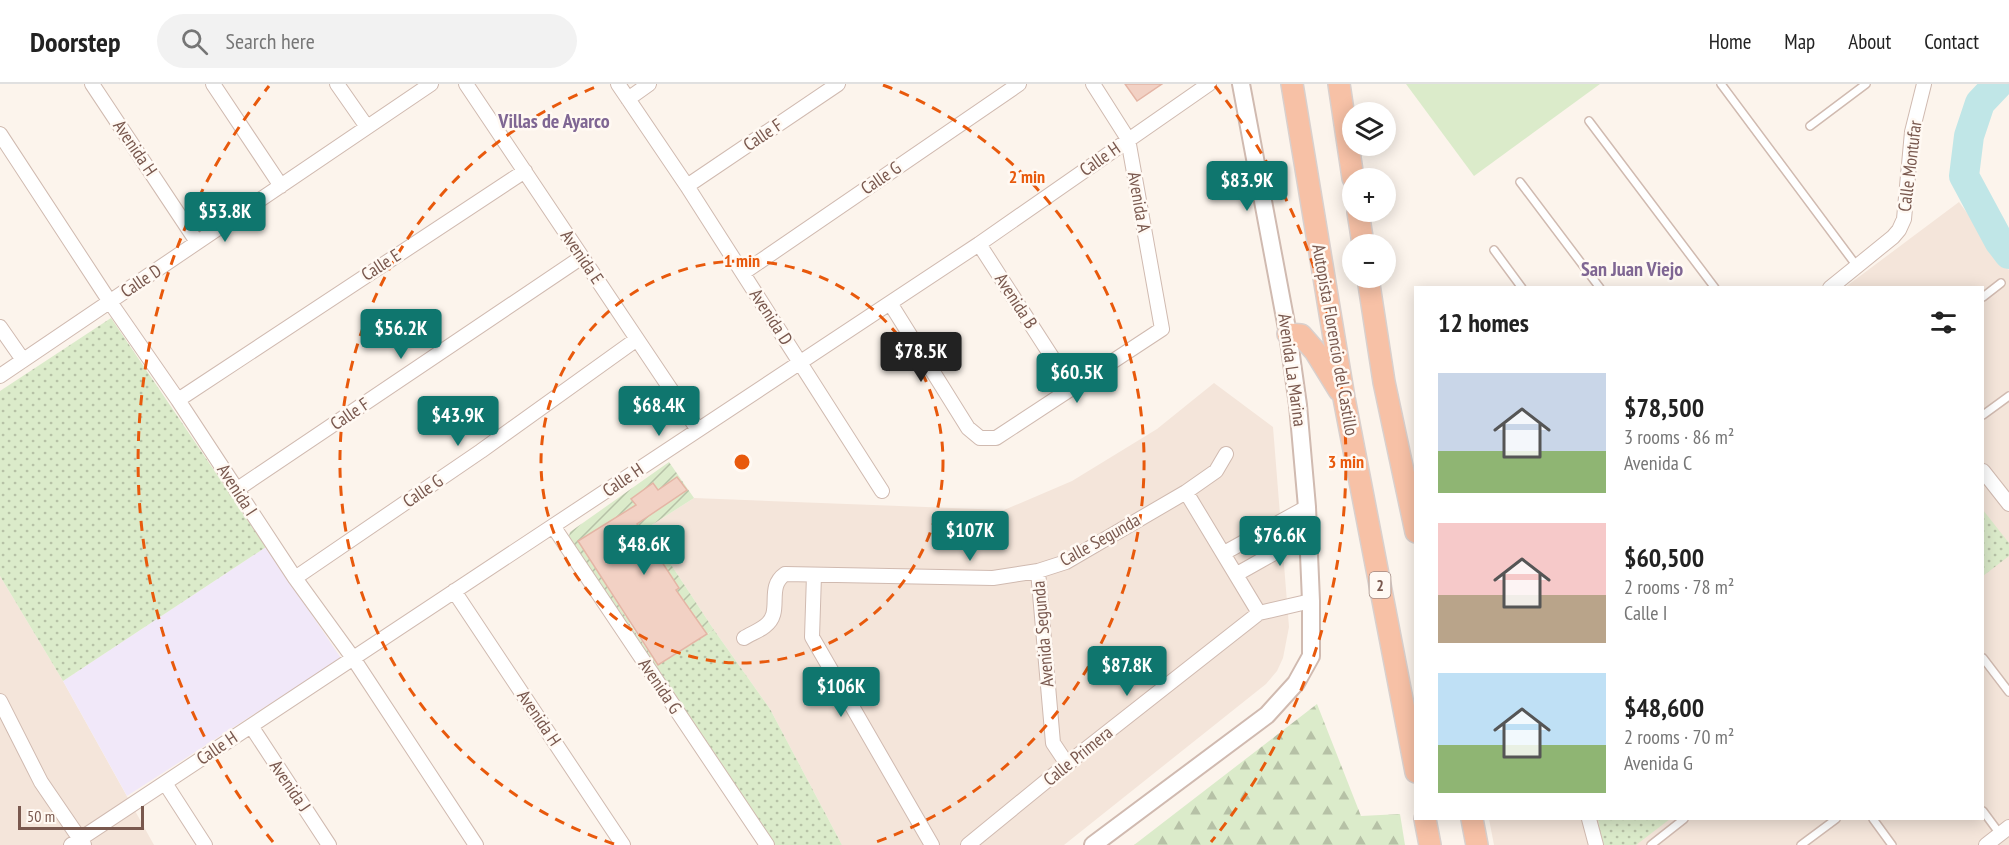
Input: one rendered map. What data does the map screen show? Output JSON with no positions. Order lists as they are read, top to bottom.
{
  "streets": {
    "highway": ["Autopista Florencio del Castillo", "2"],
    "street": [
      "Calle F",
      "Avenida H",
      "Calle H",
      "Calle Montufar",
      "Calle G",
      "Avenida A",
      "Avenida E",
      "Calle E",
      "Calle D",
      "Avenida B",
      "Avenida D",
      "Avenida La Marina",
      "Avenida I",
      "Calle Segunda",
      "Avenida Segunda",
      "Avenida G",
      "Calle Primera",
      "Avenida J"
    ]
  },
  "crossings": [
    ["Calle F", "Avenida E"],
    ["Calle F", "Avenida D"],
    ["Calle F", "Avenida I"],
    ["Avenida H", "Calle H"],
    ["Avenida H", "Calle D"],
    ["Calle H", "Avenida A"],
    ["Calle H", "Avenida E"],
    ["Calle H", "Avenida B"],
    ["Calle H", "Avenida D"],
    ["Calle H", "Avenida I"],
    ["Calle H", "Avenida G"],
    ["Calle H", "Avenida J"],
    ["Calle G", "Avenida E"],
    ["Calle G", "Avenida D"],
    ["Calle G", "Avenida I"],
    ["Avenida A", "Avenida B"],
    ["Avenida E", "Calle E"],
    ["Calle E", "Avenida I"],
    ["Calle D", "Avenida I"],
    ["Avenida La Marina", "Calle Primera"],
    ["Calle Segunda", "Avenida Segunda"],
    ["Avenida Segunda", "Calle Primera"]
  ],
  "districts": ["Villas de Ayarco", "San Juan Viejo"],
  "scale_bar": "50 m",
  "page": {
    "header": "Doorstep",
    "search": "Search here",
    "nav": [
      "Home",
      "Map",
      "About",
      "Contact"
    ],
    "map_buttons": ["+", "−"],
    "price": [
      "$83.9K",
      "$53.8K",
      "$56.2K",
      "$78.5K",
      "$60.5K",
      "$68.4K",
      "$43.9K",
      "$107K",
      "$76.6K",
      "$48.6K",
      "$87.8K",
      "$106K"
    ],
    "heading": "12 homes",
    "list": [
      {
        "name": "$78,500",
        "note": "3 rooms · 86 m² · Avenida C"
      },
      {
        "name": "$60,500",
        "note": "2 rooms · 78 m² · Calle I"
      },
      {
        "name": "$48,600",
        "note": "2 rooms · 70 m² · Avenida G"
      }
    ],
    "scale": "50 m"
  },
  "rings": ["2 min", "1 min", "3 min"]
}
